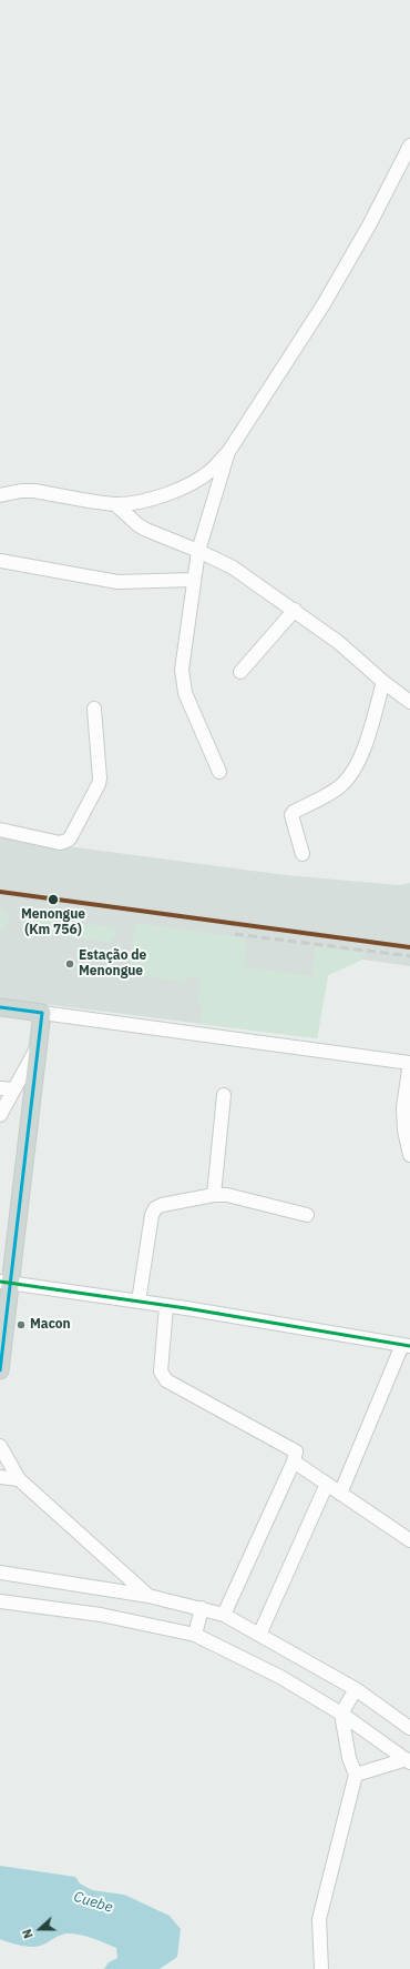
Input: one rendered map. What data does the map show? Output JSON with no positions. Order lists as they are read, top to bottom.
{
  "water": ["Cuebe"],
  "places": ["Menongue (Km 756)", "Estação de Menongue", "Macon"],
  "north": "left"
}
